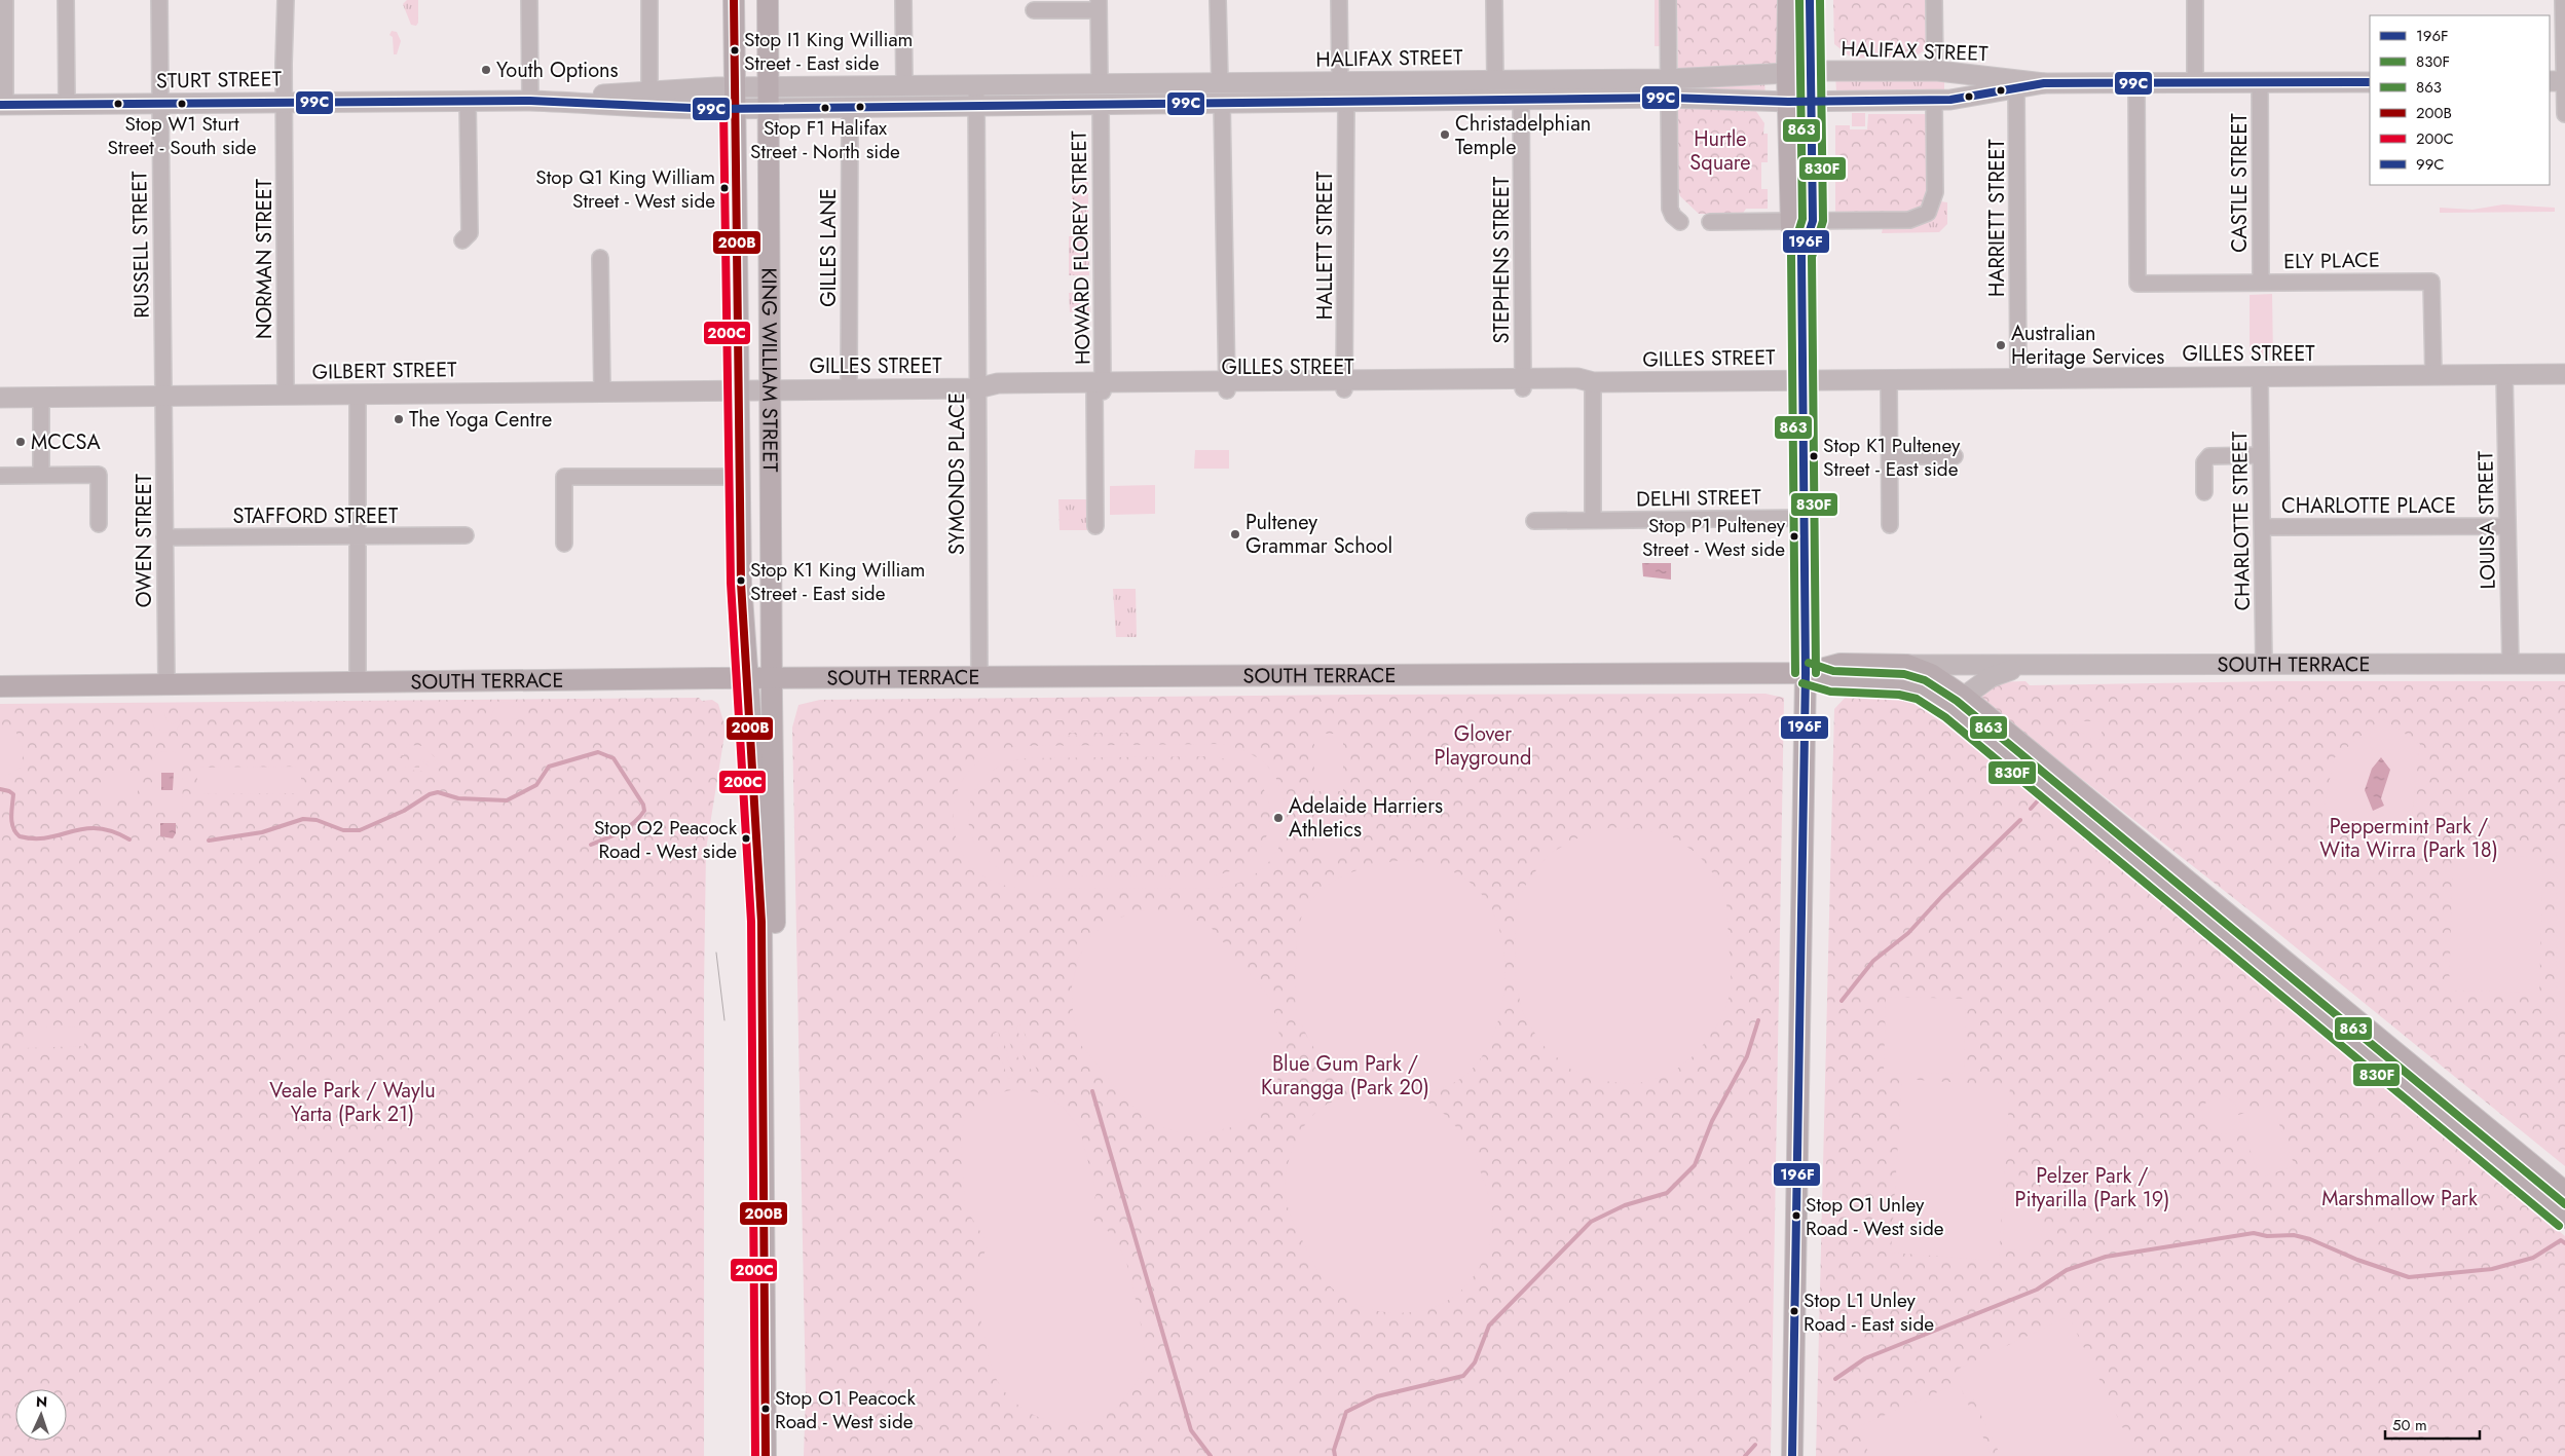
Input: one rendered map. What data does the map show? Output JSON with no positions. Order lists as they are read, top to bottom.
{
  "streets": {
    "main road": ["KING WILLIAM STREET", "SOUTH TERRACE"],
    "street": [
      "HALIFAX STREET",
      "STURT STREET",
      "CASTLE STREET",
      "HARRIETT STREET",
      "RUSSELL STREET",
      "HALLETT STREET",
      "GILLES LANE",
      "HOWARD FLOREY STREET",
      "NORMAN STREET",
      "STEPHENS STREET",
      "ELY PLACE",
      "GILLES STREET",
      "GILBERT STREET",
      "SYMONDS PLACE",
      "DELHI STREET",
      "CHARLOTTE PLACE",
      "STAFFORD STREET",
      "LOUISA STREET",
      "CHARLOTTE STREET",
      "OWEN STREET"
    ]
  },
  "crossings": [
    ["HALIFAX STREET", "STURT STREET"],
    ["HALIFAX STREET", "CASTLE STREET"],
    ["HALIFAX STREET", "HARRIETT STREET"],
    ["HALIFAX STREET", "HALLETT STREET"],
    ["HALIFAX STREET", "GILLES LANE"],
    ["HALIFAX STREET", "HOWARD FLOREY STREET"],
    ["HALIFAX STREET", "STEPHENS STREET"],
    ["HALIFAX STREET", "ELY PLACE"],
    ["HALIFAX STREET", "KING WILLIAM STREET"],
    ["HALIFAX STREET", "SYMONDS PLACE"],
    ["STURT STREET", "RUSSELL STREET"],
    ["STURT STREET", "NORMAN STREET"],
    ["STURT STREET", "KING WILLIAM STREET"],
    ["CASTLE STREET", "ELY PLACE"],
    ["HARRIETT STREET", "GILLES STREET"],
    ["RUSSELL STREET", "GILBERT STREET"],
    ["RUSSELL STREET", "OWEN STREET"],
    ["HALLETT STREET", "GILLES STREET"],
    ["GILLES LANE", "GILLES STREET"],
    ["HOWARD FLOREY STREET", "GILLES STREET"],
    ["NORMAN STREET", "GILBERT STREET"],
    ["STEPHENS STREET", "GILLES STREET"],
    ["ELY PLACE", "GILLES STREET"],
    ["GILLES STREET", "KING WILLIAM STREET"],
    ["GILLES STREET", "GILBERT STREET"],
    ["GILLES STREET", "SYMONDS PLACE"],
    ["GILLES STREET", "LOUISA STREET"],
    ["GILLES STREET", "CHARLOTTE STREET"],
    ["KING WILLIAM STREET", "GILBERT STREET"],
    ["KING WILLIAM STREET", "SOUTH TERRACE"],
    ["GILBERT STREET", "OWEN STREET"],
    ["SYMONDS PLACE", "SOUTH TERRACE"],
    ["CHARLOTTE PLACE", "LOUISA STREET"],
    ["CHARLOTTE PLACE", "CHARLOTTE STREET"],
    ["STAFFORD STREET", "OWEN STREET"],
    ["LOUISA STREET", "SOUTH TERRACE"],
    ["CHARLOTTE STREET", "SOUTH TERRACE"],
    ["OWEN STREET", "SOUTH TERRACE"]
  ],
  "parks": [
    "Hurtle Square",
    "Glover Playground",
    "Peppermint Park / Wita Wirra (Park 18)",
    "Blue Gum Park / Kurangga (Park 20)",
    "Veale Park / Waylu Yarta (Park 21)",
    "Pelzer Park / Pityarilla (Park 19)",
    "Marshmallow Park"
  ],
  "places": [
    "Stop I1 King William Street - East side",
    "Youth Options",
    "Stop W1 Sturt Street - South side",
    "Stop F1 Halifax Street - North side",
    "Christadelphian Temple",
    "Stop Q1 King William Street - West side",
    "Australian Heritage Services",
    "The Yoga Centre",
    "MCCSA",
    "Stop K1 Pulteney Street - East side",
    "Pulteney Grammar School",
    "Stop P1 Pulteney Street - West side",
    "Stop K1 King William Street - East side",
    "Adelaide Harriers Athletics",
    "Stop O2 Peacock Road - West side",
    "Stop O1 Unley Road - West side",
    "Stop L1 Unley Road - East side",
    "Stop O1 Peacock Road - West side"
  ],
  "lines": [
    "transit line 196F",
    "transit line 830F",
    "transit line 863",
    "transit line 200B",
    "transit line 99C",
    "transit line 200C"
  ],
  "legend": [
    "196F",
    "830F",
    "863",
    "200B",
    "200C",
    "99C"
  ],
  "scale_bar": "50 m",
  "north": "top"
}
